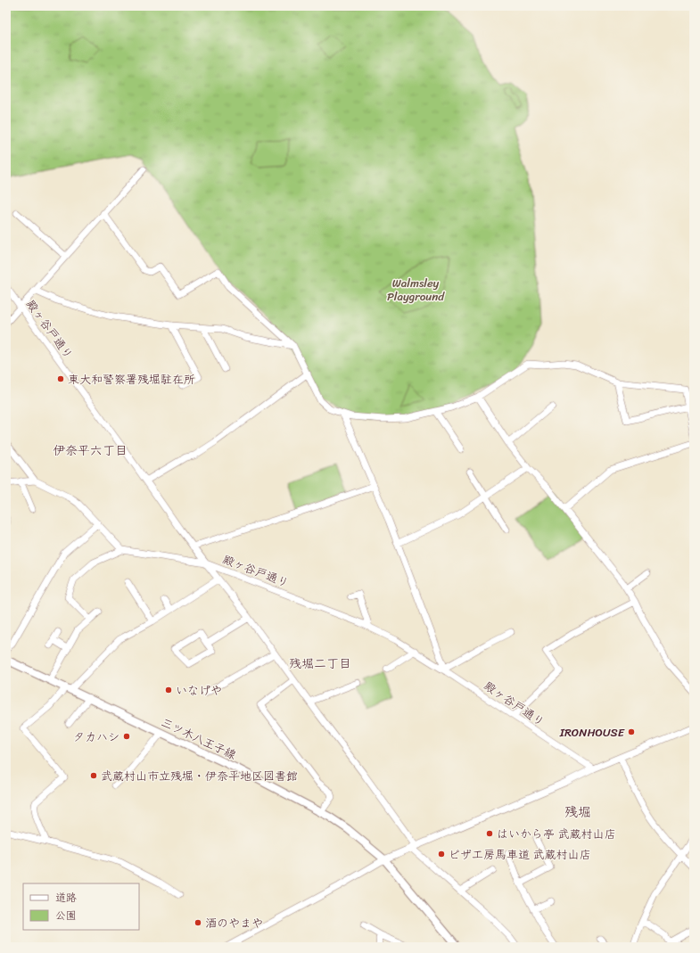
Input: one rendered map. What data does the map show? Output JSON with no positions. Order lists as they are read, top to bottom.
{
  "streets": {
    "main road": ["三ツ木八王子線"],
    "street": ["殿ヶ谷戸通り"]
  },
  "districts": ["伊奈平六丁目", "残堀二丁目", "残堀"],
  "parks": ["Walmsley Playground"],
  "places": [
    "東大和警察署残堀駐在所",
    "いなげや",
    "IRONHOUSE",
    "タカハシ",
    "武蔵村山市立残堀・伊奈平地区図書館",
    "はいから亭 武蔵村山店",
    "ピザ工房馬車道 武蔵村山店",
    "酒のやまや"
  ],
  "legend": ["道路", "公園"]
}
